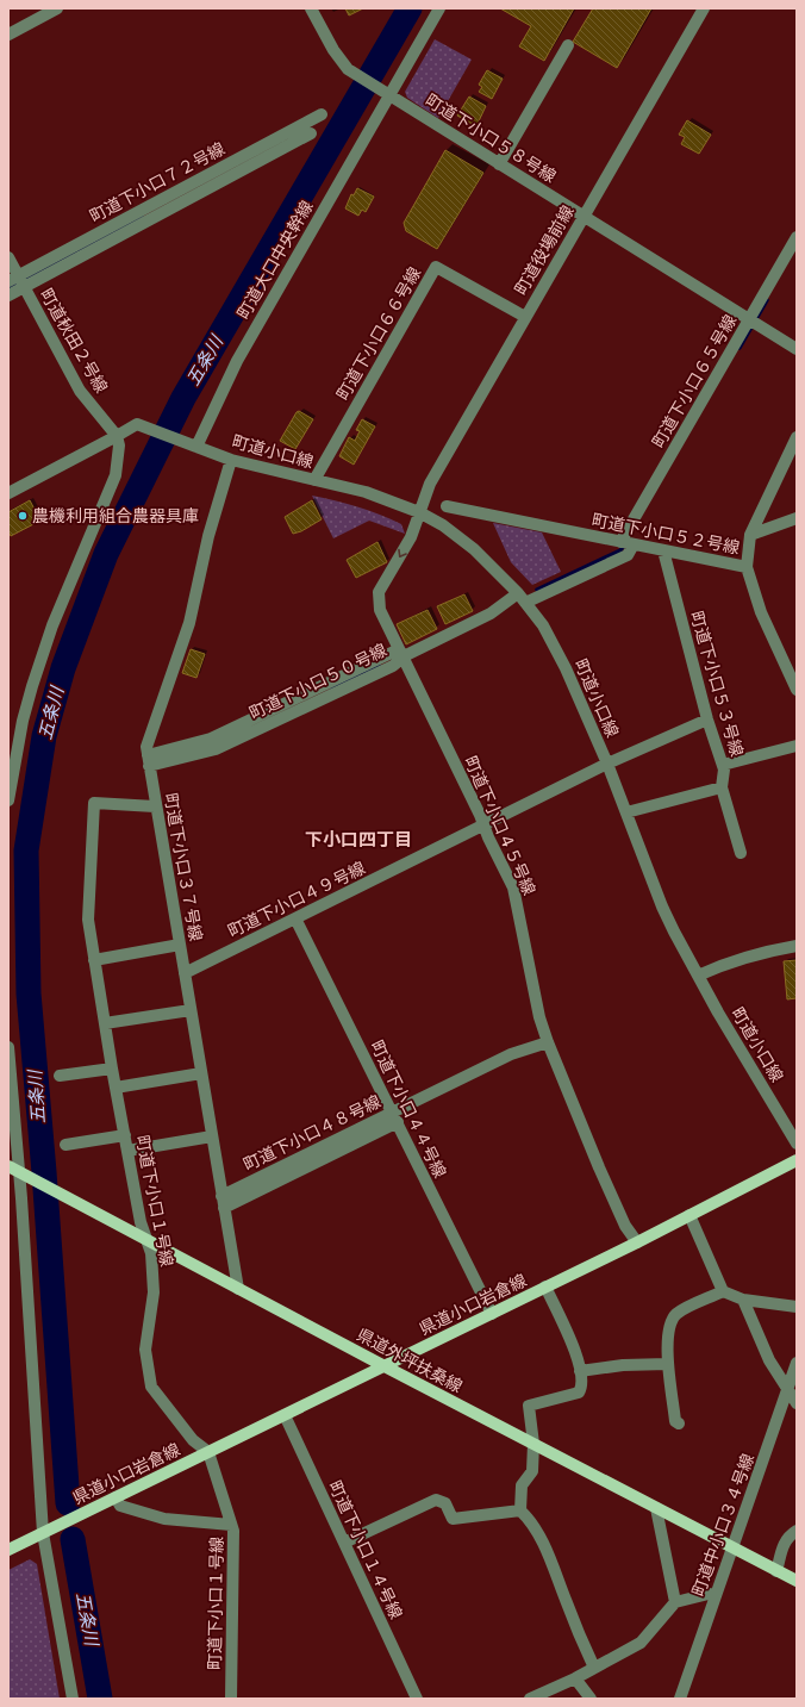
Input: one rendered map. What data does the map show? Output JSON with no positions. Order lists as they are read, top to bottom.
{
  "streets": {
    "main road": ["県道小口岩倉線", "県道外坪扶桑線"],
    "street": [
      "町道下小口５８号線",
      "町道下小口７２号線",
      "町道役場前線",
      "町道大口中央幹線",
      "町道下小口６６号線",
      "町道秋田２号線",
      "町道下小口６５号線",
      "町道小口線",
      "町道下小口５２号線",
      "町道下小口５０号線",
      "町道下小口５３号線",
      "町道下小口４５号線",
      "町道下小口３７号線",
      "町道下小口４９号線",
      "町道下小口４４号線",
      "町道下小口４８号線",
      "町道下小口１号線",
      "町道中小口３４号線",
      "町道下小口１４号線"
    ]
  },
  "crossings": [
    ["町道下小口５８号線", "町道役場前線"],
    ["町道下小口５８号線", "町道大口中央幹線"],
    ["町道下小口５８号線", "町道下小口６５号線"],
    ["町道下小口７２号線", "町道秋田２号線"],
    ["町道役場前線", "町道下小口６６号線"],
    ["町道役場前線", "町道小口線"],
    ["町道役場前線", "町道下小口４５号線"],
    ["町道大口中央幹線", "町道小口線"],
    ["町道下小口６６号線", "町道小口線"],
    ["町道下小口６５号線", "町道下小口５２号線"],
    ["町道小口線", "町道下小口５０号線"],
    ["町道小口線", "町道下小口４５号線"],
    ["町道小口線", "町道下小口３７号線"],
    ["町道小口線", "町道下小口４９号線"],
    ["町道下小口５２号線", "町道下小口５０号線"],
    ["町道下小口５２号線", "町道下小口５３号線"],
    ["町道下小口５０号線", "町道下小口４５号線"],
    ["町道下小口５０号線", "町道下小口３７号線"],
    ["町道下小口５３号線", "町道下小口４９号線"],
    ["町道下小口４５号線", "町道下小口４９号線"],
    ["町道下小口４５号線", "町道下小口４８号線"],
    ["町道下小口４５号線", "県道小口岩倉線"],
    ["町道下小口３７号線", "町道下小口４９号線"],
    ["町道下小口３７号線", "町道下小口４８号線"],
    ["町道下小口３７号線", "町道下小口１号線"],
    ["町道下小口３７号線", "県道外坪扶桑線"],
    ["町道下小口４９号線", "町道下小口４４号線"],
    ["町道下小口４４号線", "町道下小口４８号線"],
    ["町道下小口４４号線", "県道小口岩倉線"],
    ["町道下小口１号線", "県道小口岩倉線"],
    ["町道下小口１号線", "県道外坪扶桑線"],
    ["県道小口岩倉線", "県道外坪扶桑線"],
    ["県道小口岩倉線", "町道下小口１４号線"],
    ["県道外坪扶桑線", "町道中小口３４号線"]
  ],
  "districts": ["下小口四丁目"],
  "water": ["五条川"],
  "places": ["農機利用組合農器具庫"]
}
